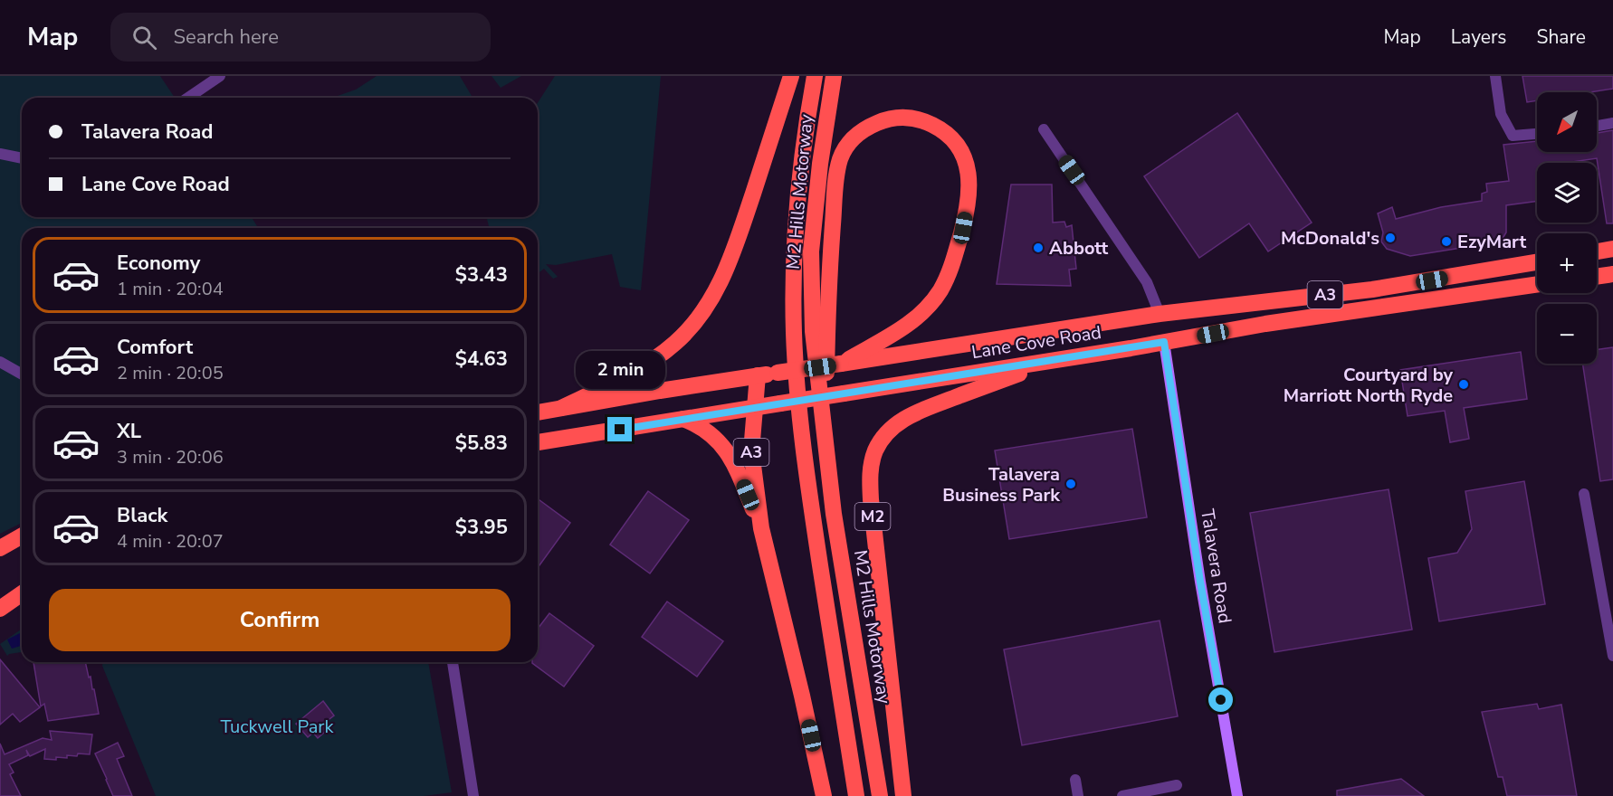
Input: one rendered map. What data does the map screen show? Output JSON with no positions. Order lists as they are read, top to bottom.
{
  "streets": {
    "highway": [
      "M2 Hills Motorway",
      "A3",
      "Lane Cove Road",
      "M2"
    ],
    "main road": ["Talavera Road"]
  },
  "crossings": [
    ["M2 Hills Motorway", "M2"],
    ["A3", "Lane Cove Road"],
    ["Lane Cove Road", "M2"],
    ["Lane Cove Road", "Talavera Road"]
  ],
  "parks": ["Tuckwell Park"],
  "places": [
    "McDonald's",
    "EzyMart",
    "Abbott",
    "Courtyard by Marriott North Ryde",
    "Talavera Business Park"
  ],
  "north": "bottom left",
  "page": {
    "header": "Map",
    "search": "Search here",
    "nav": ["Map", "Layers", "Share"],
    "map_buttons": ["+", "−"],
    "banner": ["Talavera Road", "Lane Cove Road"],
    "list": [
      {
        "name": "Economy",
        "note": "1 min · 20:04",
        "value": "$3.43"
      },
      {
        "name": "Comfort",
        "note": "2 min · 20:05",
        "value": "$4.63"
      },
      {
        "name": "XL",
        "note": "3 min · 20:06",
        "value": "$5.83"
      },
      {
        "name": "Black",
        "note": "4 min · 20:07",
        "value": "$3.95"
      }
    ],
    "bubble": "2 min",
    "buttons": "Confirm"
  }
}
